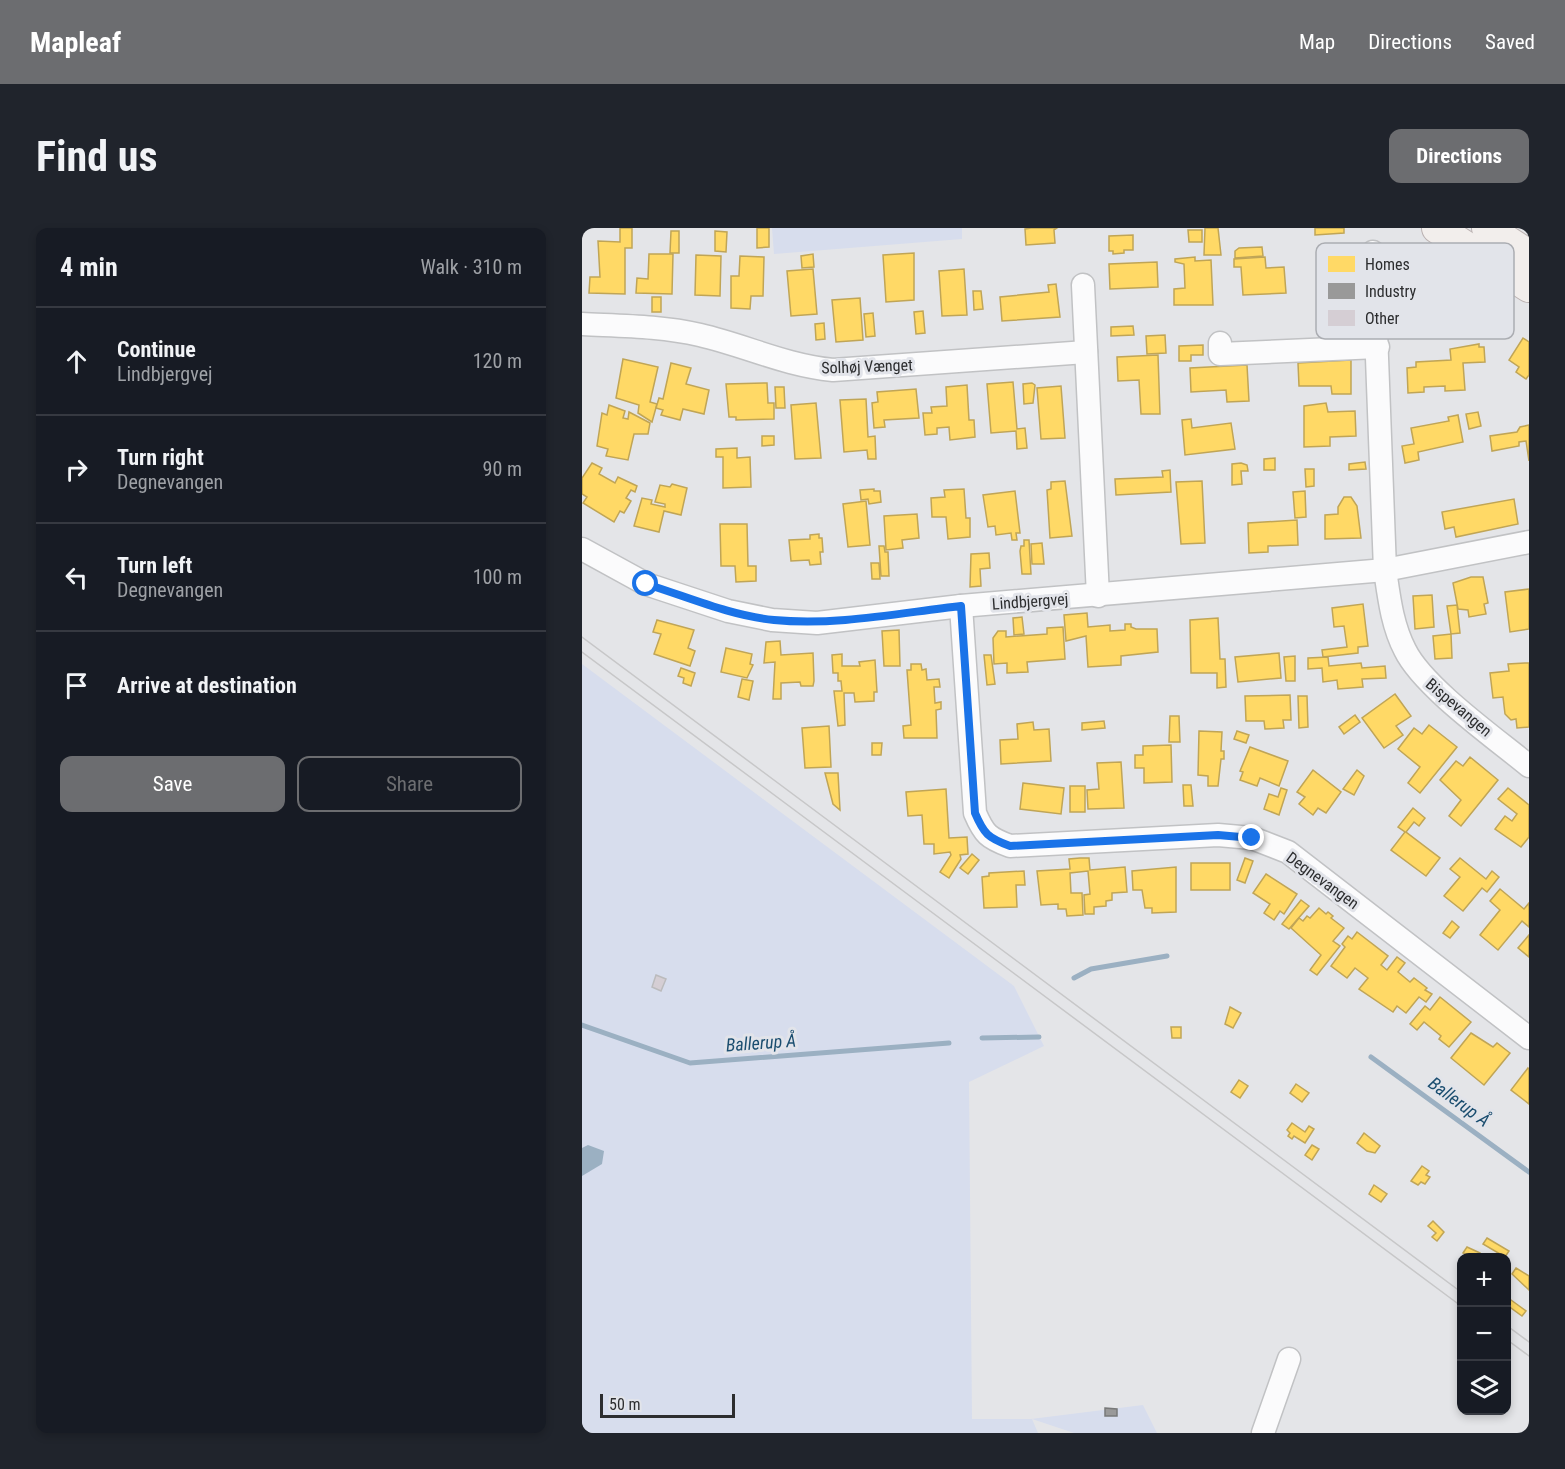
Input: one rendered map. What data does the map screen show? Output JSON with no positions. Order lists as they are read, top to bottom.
{
  "streets": {
    "street": [
      "Solhøj Vænget",
      "Lindbjergvej",
      "Bispevangen",
      "Degnevangen"
    ]
  },
  "crossings": [
    ["Lindbjergvej", "Bispevangen"],
    ["Lindbjergvej", "Degnevangen"]
  ],
  "water": ["Ballerup Å"],
  "legend": ["Homes", "Industry", "Other"],
  "scale_bar": "50 m",
  "page": {
    "header": "Mapleaf",
    "nav": ["Map", "Directions", "Saved"],
    "buttons": [
      "Directions",
      ["Save", "Share"]
    ],
    "title": "Find us",
    "heading": ["4 min", "Walk · 310 m"],
    "list": [
      ["Continue", "Lindbjergvej", "120 m"],
      ["Turn right", "Degnevangen", "90 m"],
      ["Turn left", "Degnevangen", "100 m"],
      "Arrive at destination"
    ],
    "map_buttons": ["+", "−"],
    "scale": "50 m"
  }
}
